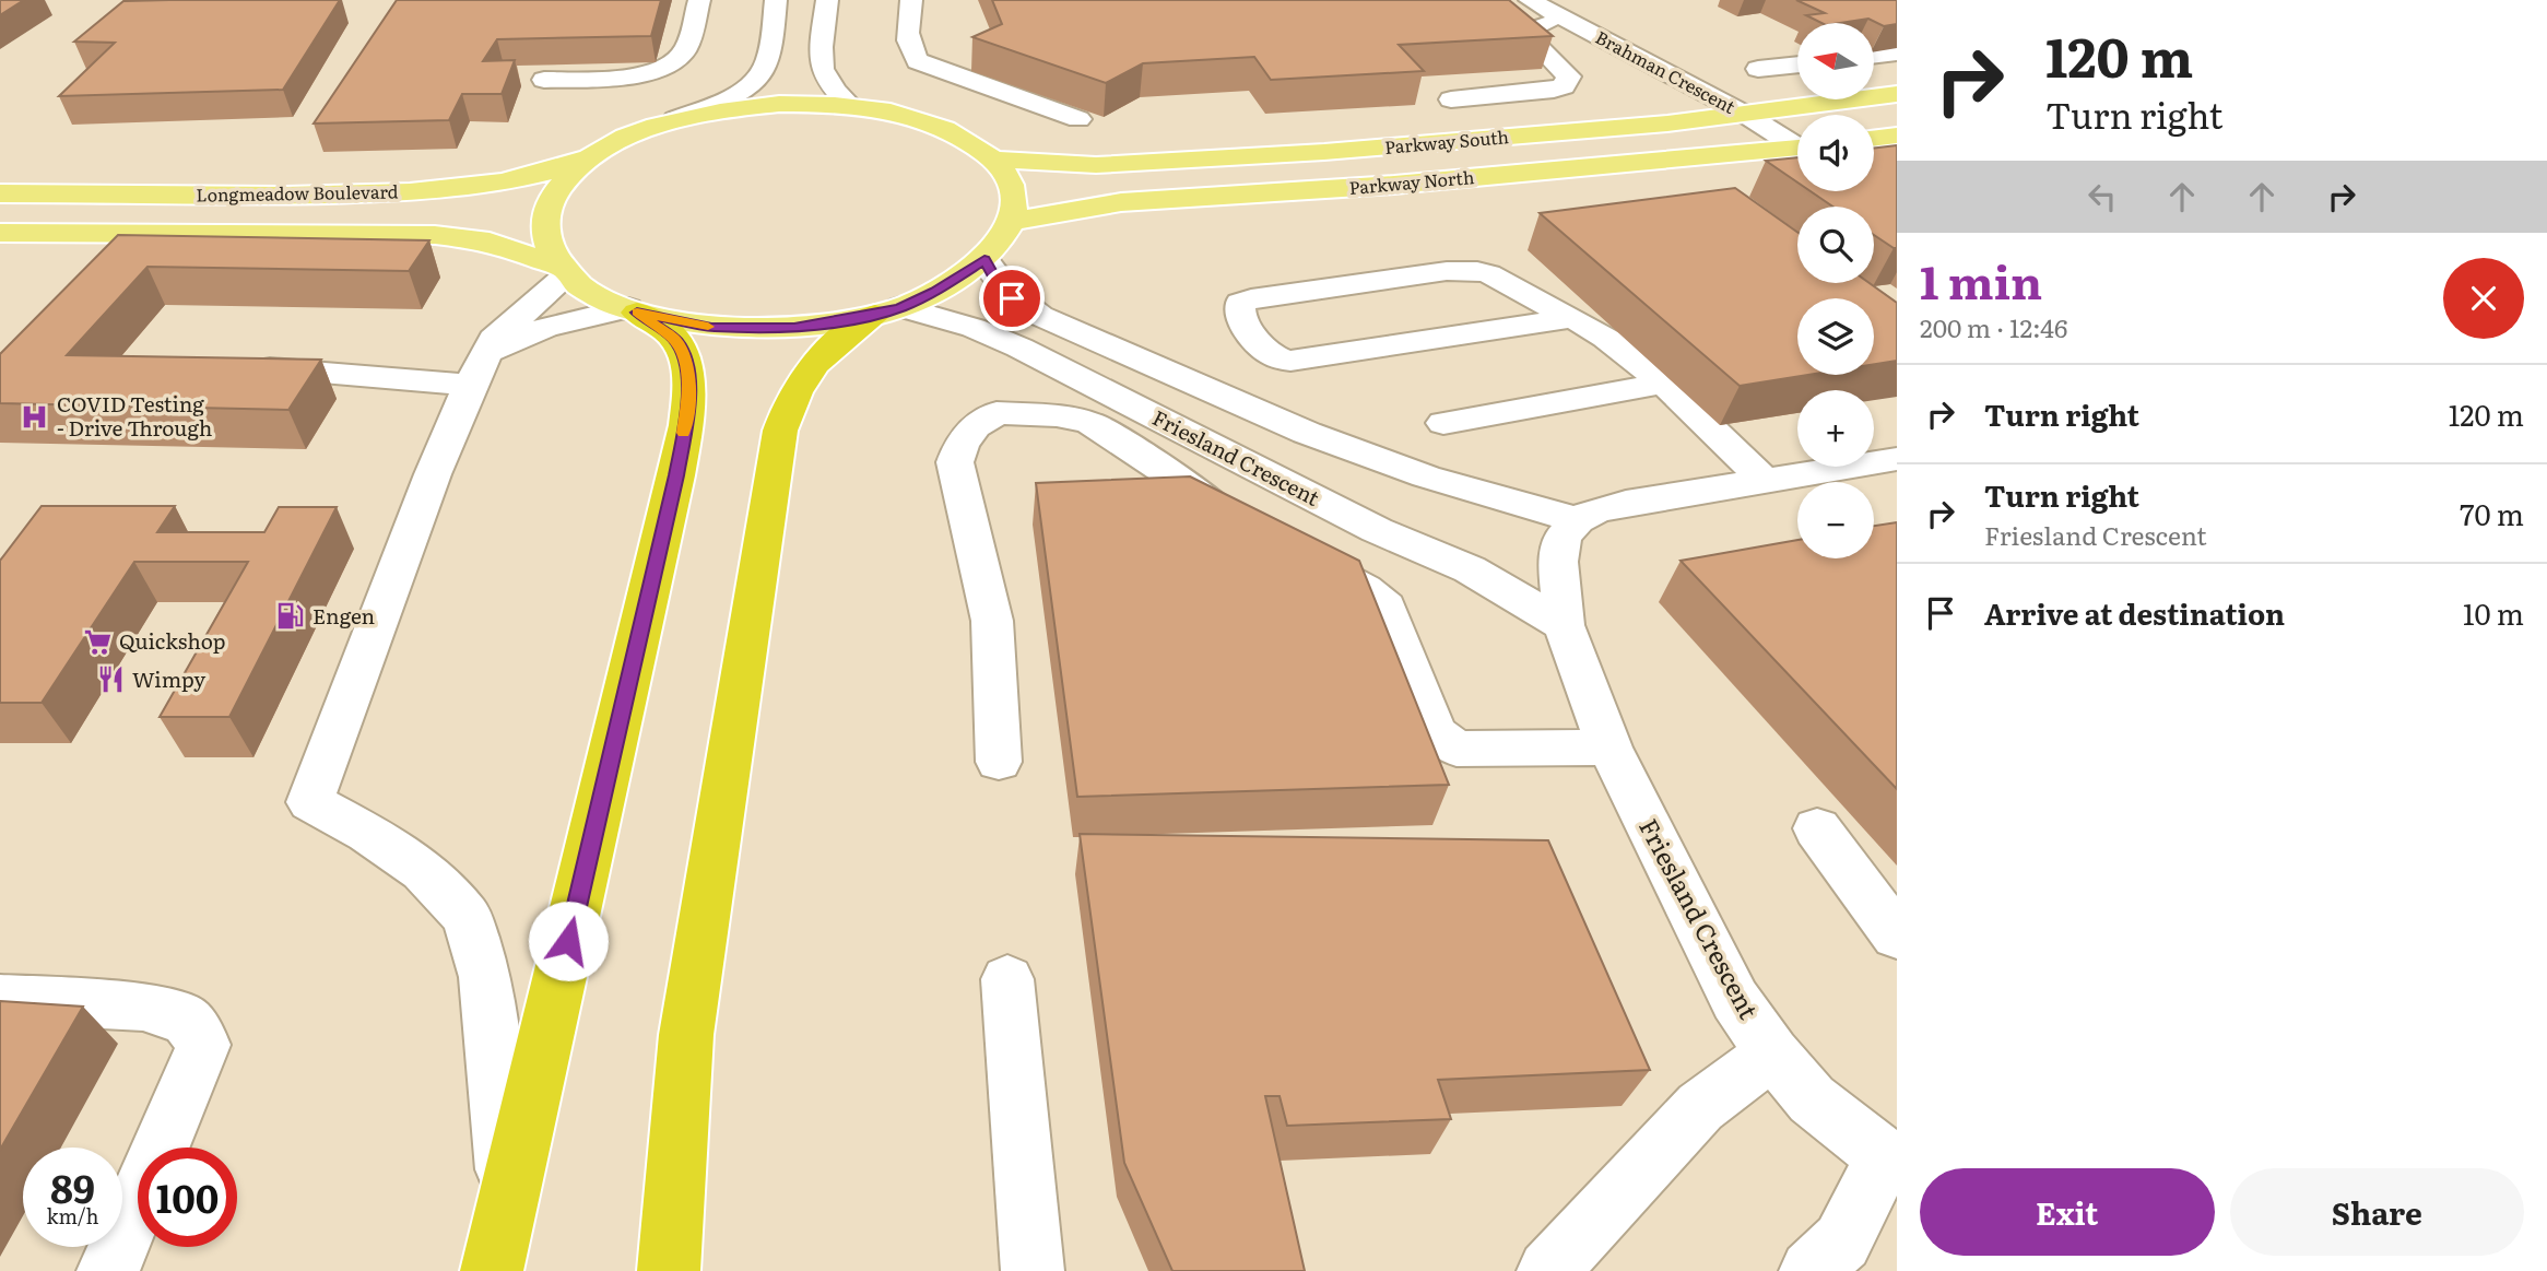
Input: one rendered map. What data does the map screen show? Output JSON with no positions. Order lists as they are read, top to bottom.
{
  "streets": {
    "main road": ["Parkway South", "Parkway North", "Longmeadow Boulevard"],
    "street": ["Brahman Crescent", "Friesland Crescent"]
  },
  "crossings": [
    ["Brahman Crescent", "Parkway South"],
    ["Longmeadow Boulevard", "Friesland Crescent"]
  ],
  "places": {
    "hospital": ["COVID Testing - Drive Through"],
    "fuel station": ["Engen"],
    "supermarket": ["Quickshop"],
    "restaurant": ["Wimpy"]
  },
  "north": "left",
  "page": {
    "turn": ["120 m", "Turn right"],
    "map_buttons": ["+", "−"],
    "heading": ["1 min", "200 m · 12:46"],
    "list": [
      {
        "name": "Turn right",
        "value": "120 m"
      },
      {
        "name": "Turn right",
        "note": "Friesland Crescent",
        "value": "70 m"
      },
      {
        "name": "Arrive at destination",
        "value": "10 m"
      }
    ],
    "speed": "89 km/h",
    "limit": "100",
    "buttons": ["Exit", "Share"]
  }
}
